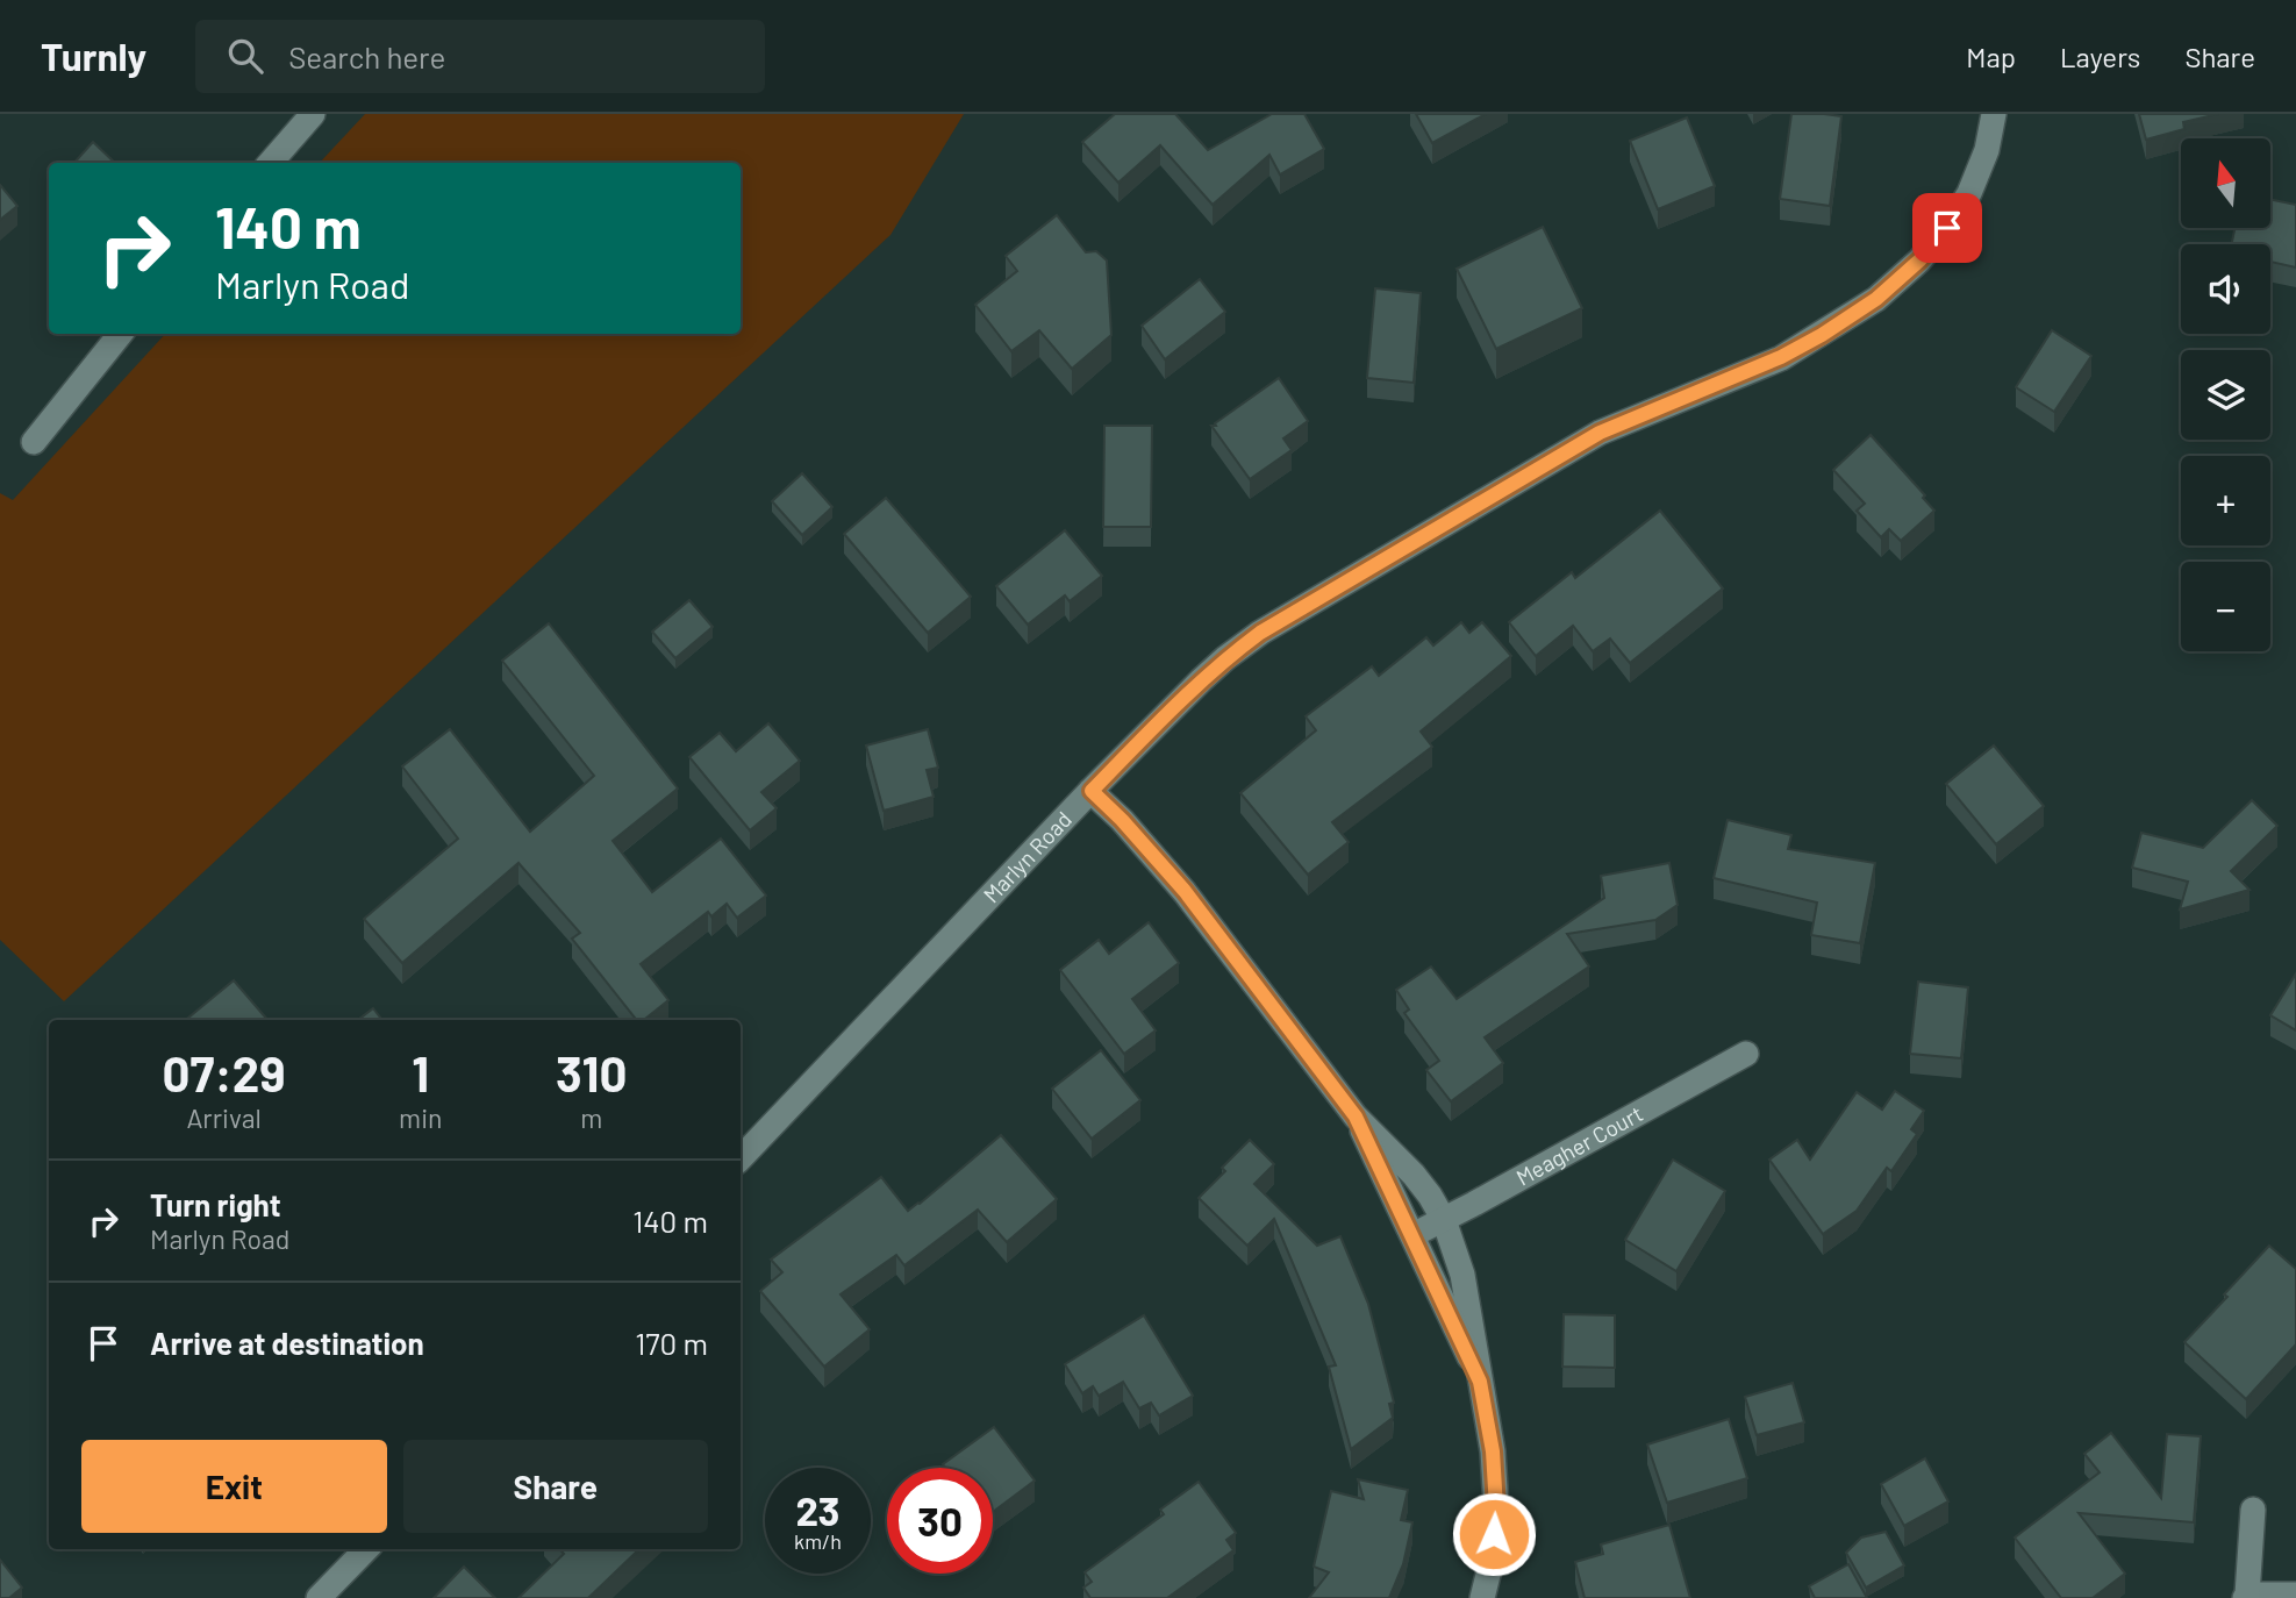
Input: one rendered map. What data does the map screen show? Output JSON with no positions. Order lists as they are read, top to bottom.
{
  "streets": {
    "street": ["Marlyn Road", "Meagher Court"]
  },
  "north": "top",
  "page": {
    "header": "Turnly",
    "search": "Search here",
    "nav": ["Map", "Layers", "Share"],
    "map_buttons": ["+", "−"],
    "turn": ["140 m", "Marlyn Road"],
    "eta": [
      "07:29",
      "Arrival",
      "1",
      "min",
      "310",
      "m"
    ],
    "list": [
      {
        "name": "Turn right",
        "note": "Marlyn Road",
        "value": "140 m"
      },
      {
        "name": "Arrive at destination",
        "value": "170 m"
      }
    ],
    "buttons": ["Exit", "Share"],
    "speed": "23 km/h",
    "limit": "30"
  }
}
